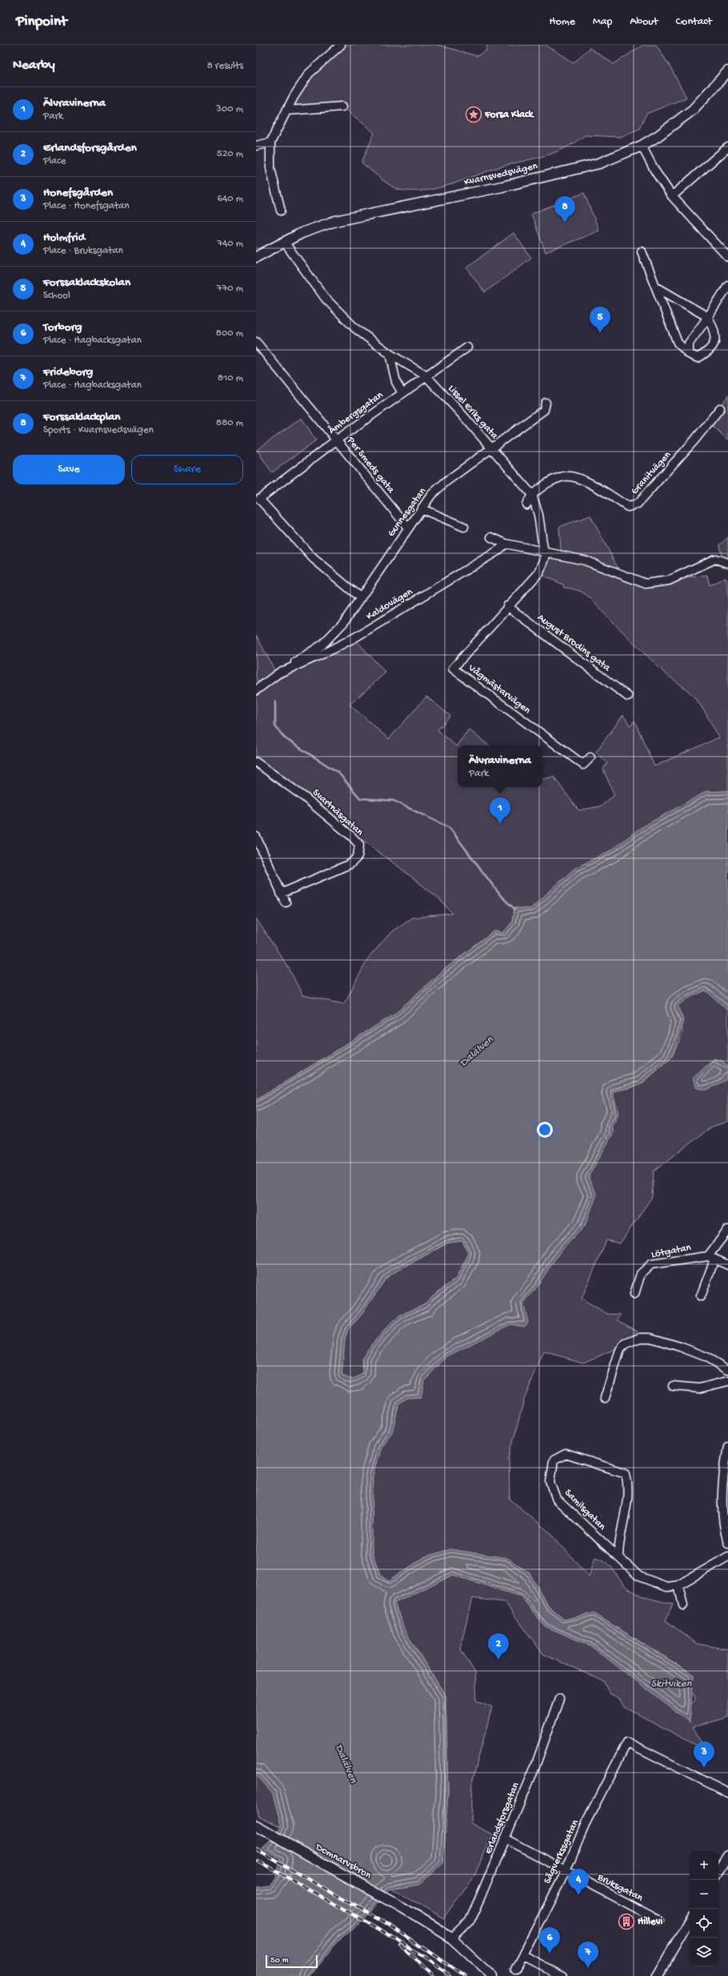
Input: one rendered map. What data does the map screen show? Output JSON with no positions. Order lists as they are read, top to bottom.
{
  "streets": {
    "street": [
      "Kvarnsvedsvägen",
      "Lissel Eriks gata",
      "Åmbergsgatan",
      "Per Smeds gata",
      "Granitvägen",
      "Gunnesgatan",
      "Kaldovägen",
      "August Brodins gata",
      "Vågmästarvägen",
      "Svartnäsgatan",
      "Lötgatan",
      "Samilsgatan",
      "Erlandsforsgatan",
      "Sågverkssgatan",
      "Domnarvsbron",
      "Bruksgatan"
    ]
  },
  "crossings": [
    ["Kvarnsvedsvägen", "Lissel Eriks gata"],
    ["Lissel Eriks gata", "Åmbergsgatan"],
    ["Lissel Eriks gata", "Granitvägen"],
    ["Lissel Eriks gata", "Gunnesgatan"],
    ["Åmbergsgatan", "Per Smeds gata"],
    ["Åmbergsgatan", "Gunnesgatan"],
    ["Per Smeds gata", "Gunnesgatan"],
    ["Gunnesgatan", "Kaldovägen"],
    ["August Brodins gata", "Vågmästarvägen"],
    ["Erlandsforsgatan", "Domnarvsbron"],
    ["Erlandsforsgatan", "Bruksgatan"],
    ["Sågverkssgatan", "Bruksgatan"]
  ],
  "water": ["Dalälven", "Skitviken"],
  "places": {
    "place": ["Forsa Klack"],
    "building": ["Hillevi"]
  },
  "scale_bar": "50 m",
  "page": {
    "header": "Pinpoint",
    "nav": [
      "Home",
      "Map",
      "About",
      "Contact"
    ],
    "heading": ["Nearby", "8 results"],
    "list": [
      {
        "mark": "1",
        "name": "Älvravinerna",
        "note": "Park",
        "value": "300 m"
      },
      {
        "mark": "2",
        "name": "Erlandsforsgården",
        "note": "Place",
        "value": "520 m"
      },
      {
        "mark": "3",
        "name": "Honefsgården",
        "note": "Place · Honefsgatan",
        "value": "640 m"
      },
      {
        "mark": "4",
        "name": "Holmfrid",
        "note": "Place · Bruksgatan",
        "value": "740 m"
      },
      {
        "mark": "5",
        "name": "Forssaklackskolan",
        "note": "School",
        "value": "770 m"
      },
      {
        "mark": "6",
        "name": "Torborg",
        "note": "Place · Hagbacksgatan",
        "value": "800 m"
      },
      {
        "mark": "7",
        "name": "Frideborg",
        "note": "Place · Hagbacksgatan",
        "value": "810 m"
      },
      {
        "mark": "8",
        "name": "Forssaklackplan",
        "note": "Sports · Kvarnsvedsvägen",
        "value": "880 m"
      }
    ],
    "pins": [
      "8",
      "5",
      "1",
      "2",
      "3",
      "4",
      "6",
      "7"
    ],
    "buttons": ["Save", "Share"],
    "popup": ["Älvravinerna", "Park"],
    "map_buttons": ["+", "−"],
    "scale": "50 m"
  }
}
